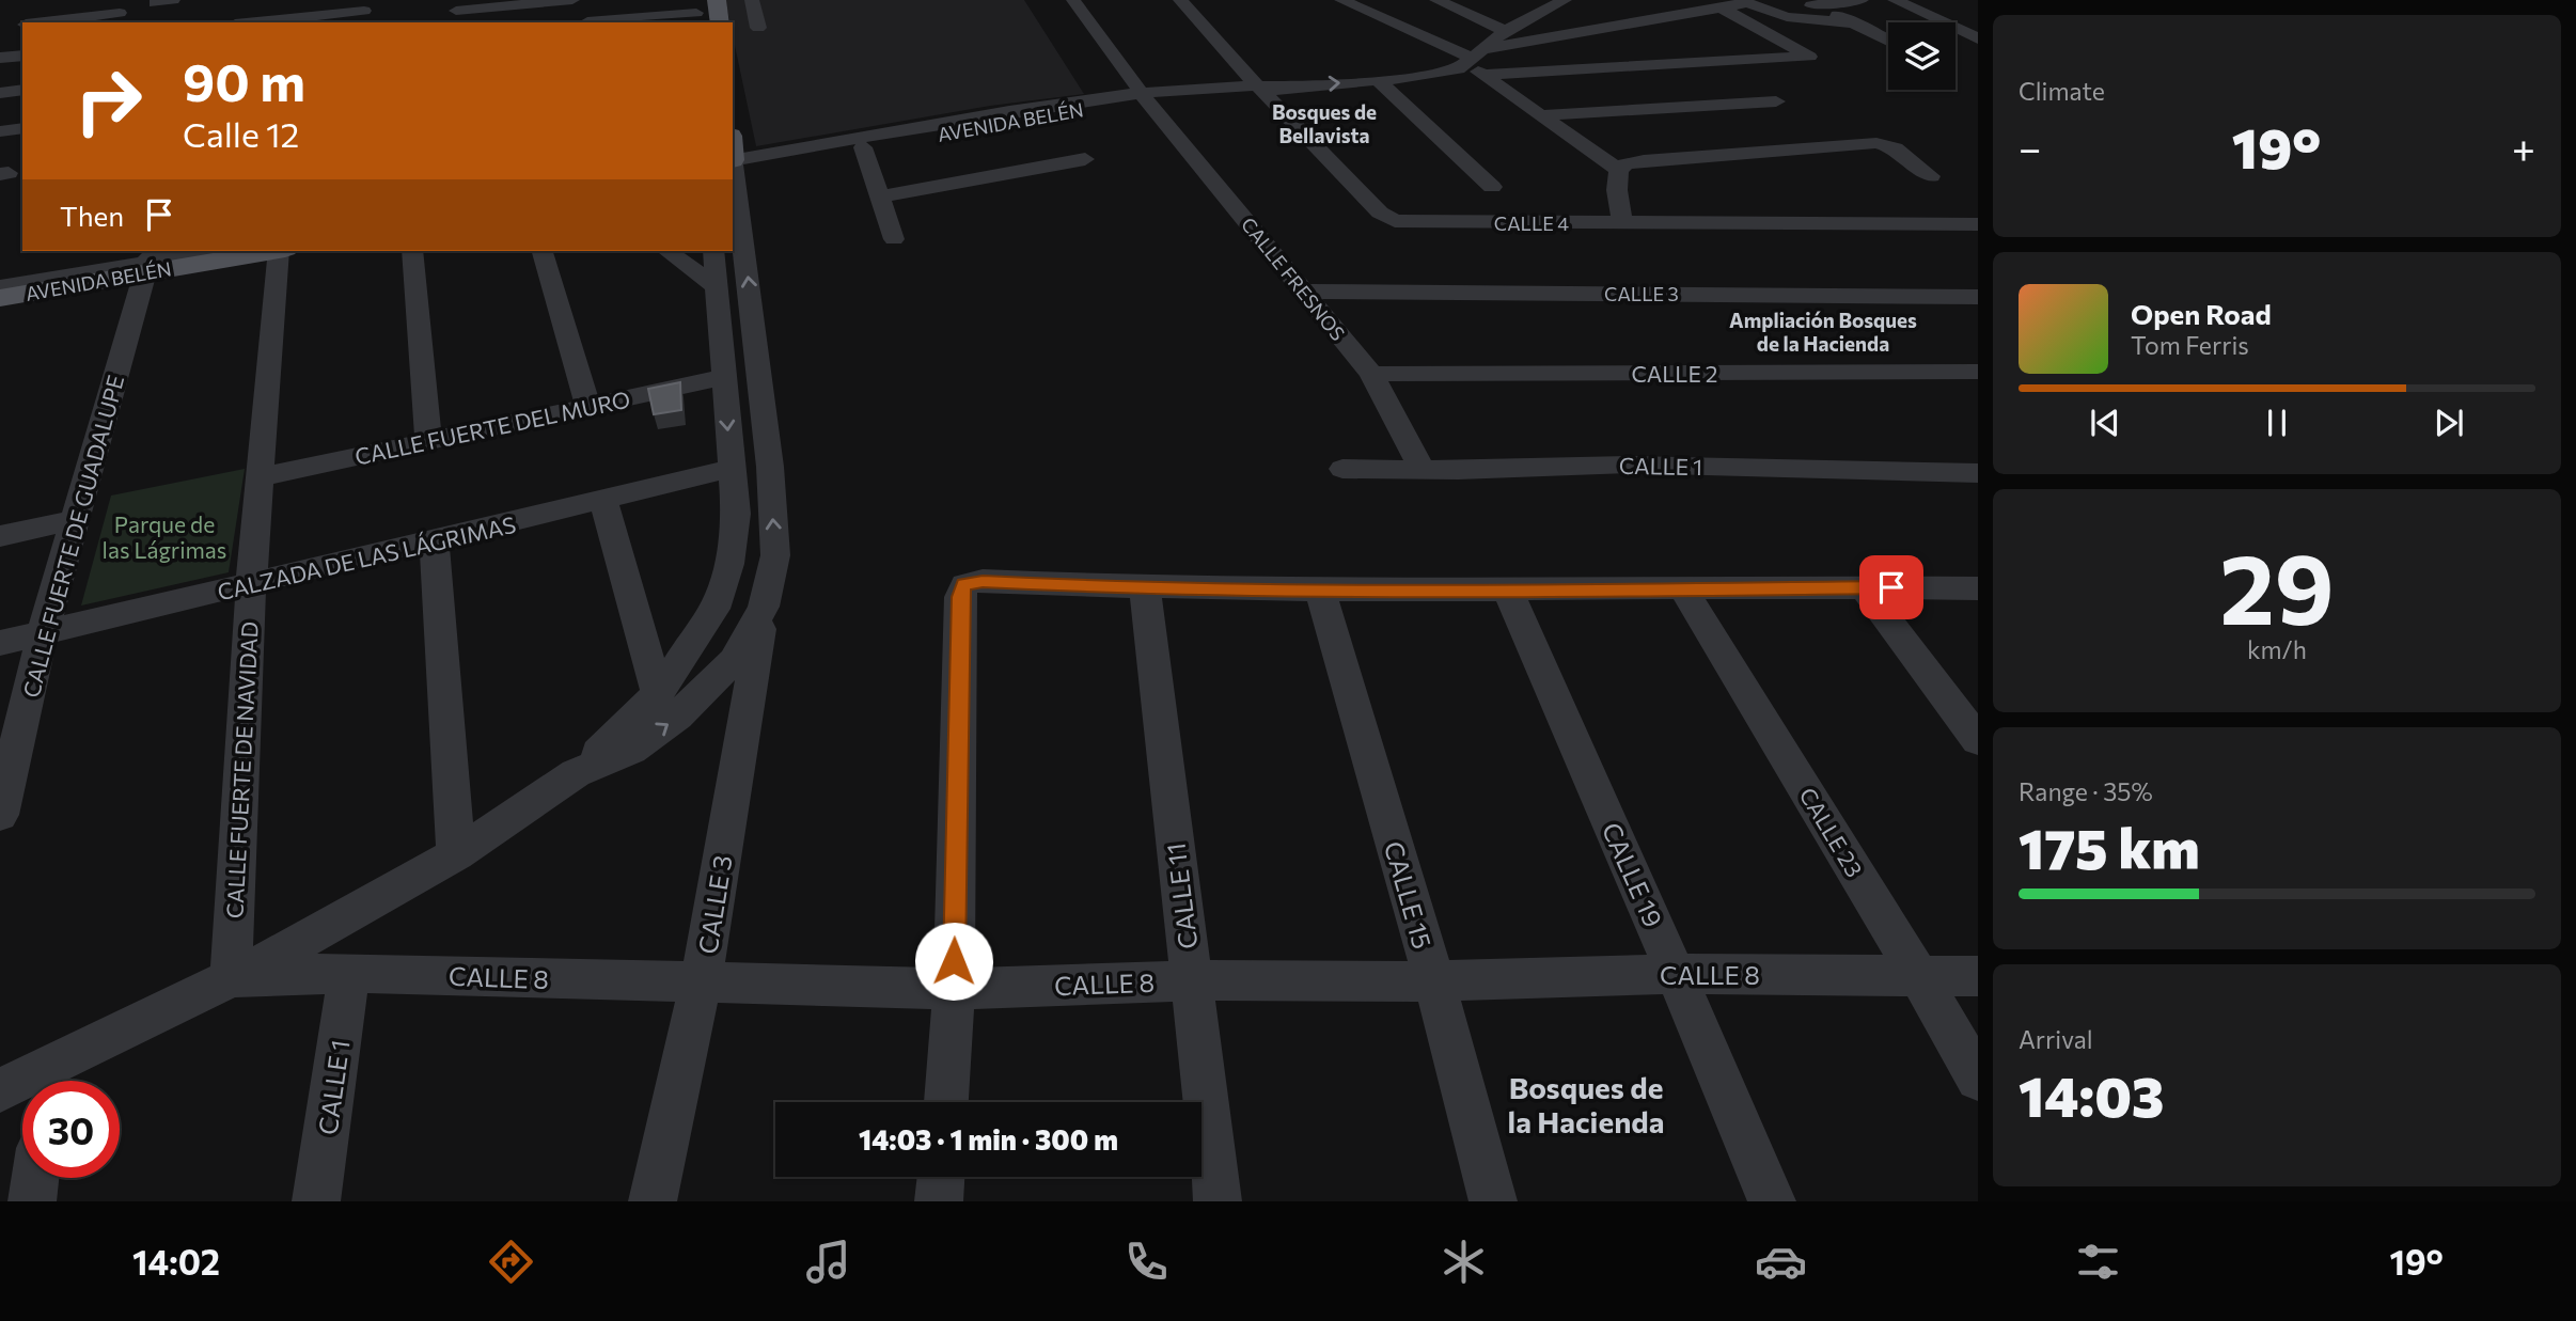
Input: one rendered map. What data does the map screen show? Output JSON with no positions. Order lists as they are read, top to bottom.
{
  "streets": {
    "main road": ["AVENIDA BELÉN"],
    "street": [
      "CALLE 4",
      "CALLE FRESNOS",
      "CALLE 3",
      "CALLE 2",
      "CALLE FUERTE DEL MURO",
      "CALLE 1",
      "CALLE FUERTE DE GUADALUPE",
      "CALZADA DE LAS LÁGRIMAS",
      "CALLE FUERTE DE NAVIDAD",
      "CALLE 23",
      "CALLE 19",
      "CALLE 15",
      "CALLE 11",
      "CALLE 8"
    ]
  },
  "crossings": [
    ["AVENIDA BELÉN", "CALLE 4"],
    ["AVENIDA BELÉN", "CALLE FRESNOS"],
    ["AVENIDA BELÉN", "CALLE FUERTE DE GUADALUPE"],
    ["CALLE FRESNOS", "CALLE 3"],
    ["CALLE FRESNOS", "CALLE 2"],
    ["CALLE FRESNOS", "CALLE 1"],
    ["CALLE 3", "CALLE 8"],
    ["CALLE FUERTE DEL MURO", "CALLE FUERTE DE NAVIDAD"],
    ["CALLE 1", "CALLE 8"],
    ["CALLE FUERTE DE GUADALUPE", "CALZADA DE LAS LÁGRIMAS"],
    ["CALZADA DE LAS LÁGRIMAS", "CALLE FUERTE DE NAVIDAD"],
    ["CALLE FUERTE DE NAVIDAD", "CALLE 8"],
    ["CALLE 23", "CALLE 8"],
    ["CALLE 19", "CALLE 8"],
    ["CALLE 15", "CALLE 8"],
    ["CALLE 11", "CALLE 8"]
  ],
  "districts": ["Bosques de Bellavista", "Ampliación Bosques de la Hacienda", "Bosques de la Hacienda"],
  "parks": ["Parque de las Lágrimas"],
  "page": {
    "tile": [
      "Climate",
      ["29", "km/h"],
      ["Range · 35%", "175 km"],
      ["Arrival", "14:03"]
    ],
    "turn": ["90 m", "Calle 12"],
    "heat": ["−", "19°", "+"],
    "then": "Then",
    "song": ["Open Road", "Tom Ferris"],
    "limit": "30",
    "trip": "14:03 · 1 min · 300 m",
    "tabs": ["14:02", "19°"]
  }
}
